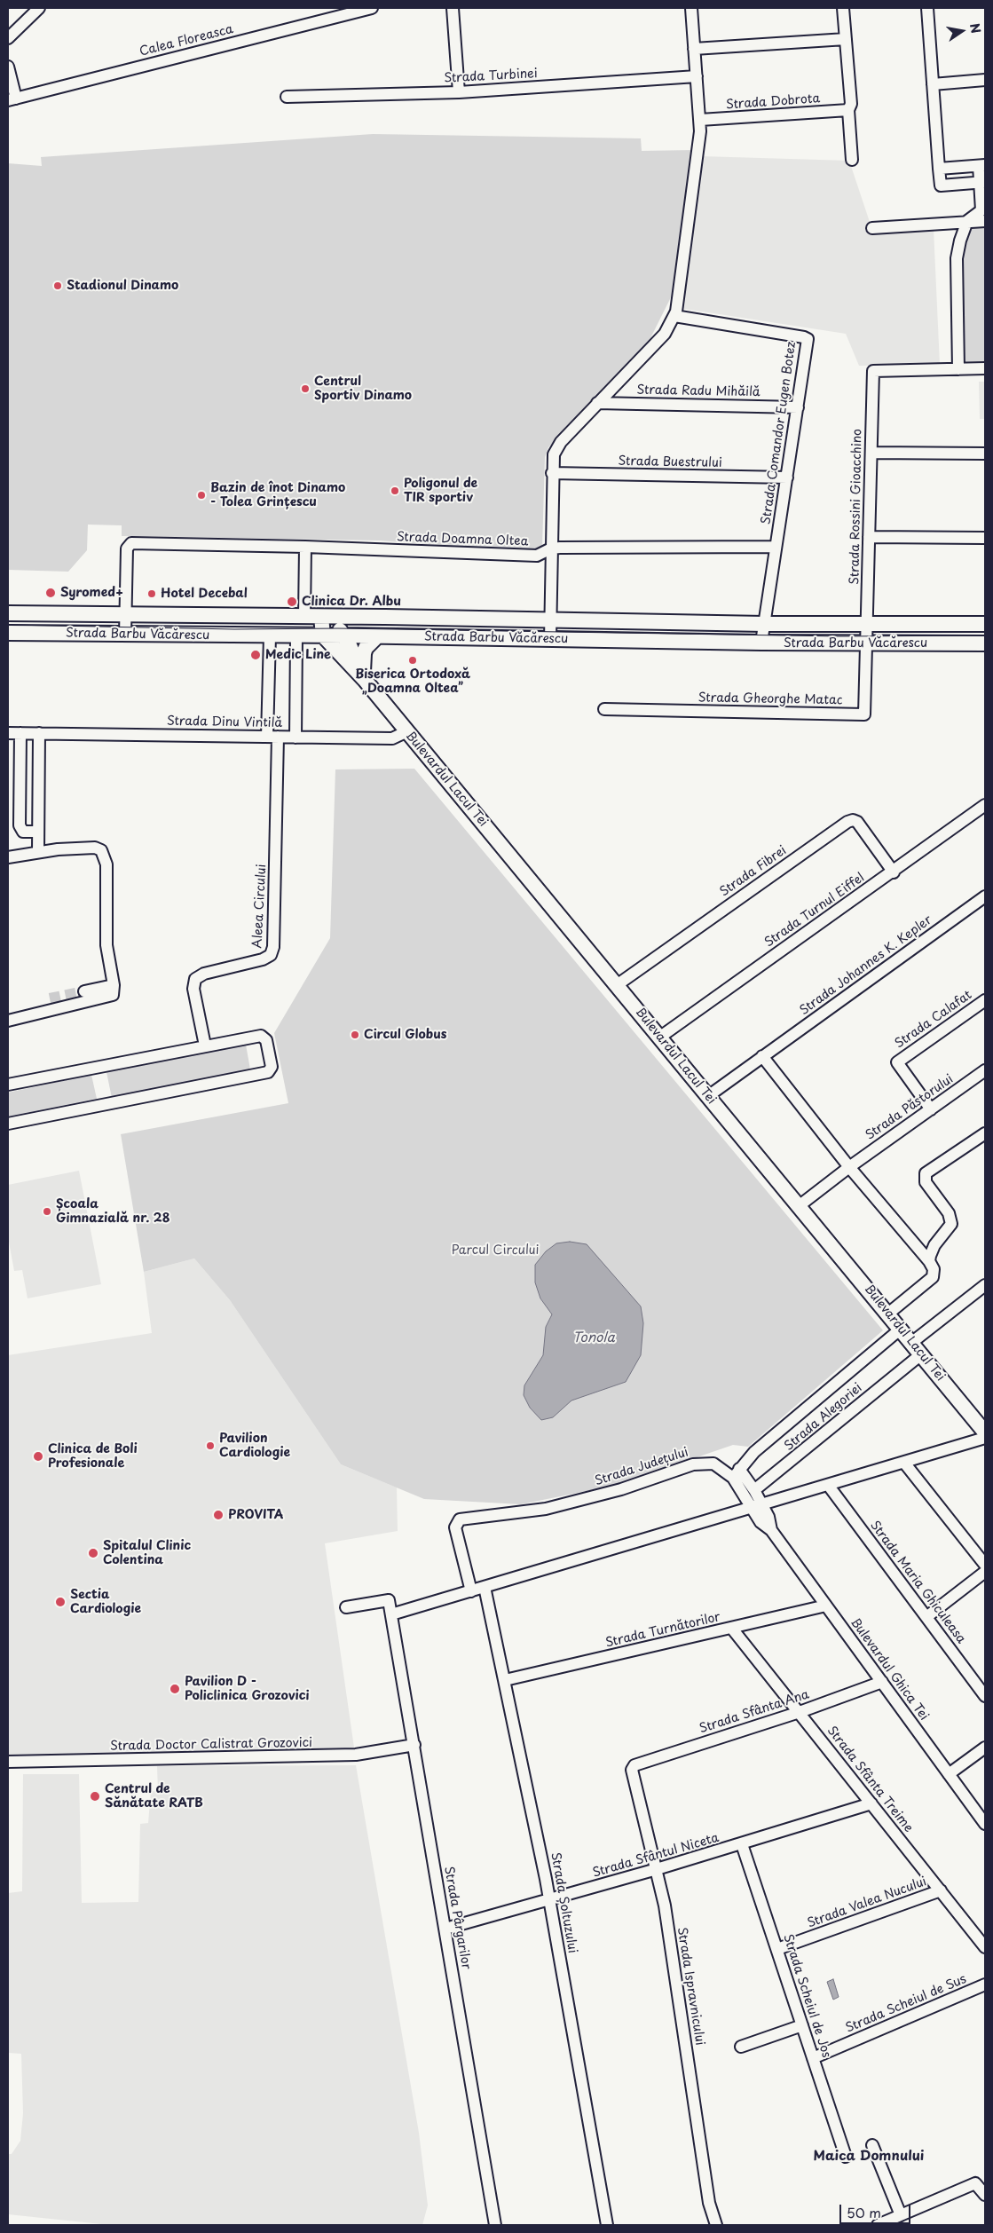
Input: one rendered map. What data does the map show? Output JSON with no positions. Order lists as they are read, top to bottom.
{
  "streets": {
    "main road": ["Strada Barbu Văcărescu", "Bulevardul Lacul Tei"],
    "street": [
      "Calea Floreasca",
      "Strada Turbinei",
      "Strada Dobrota",
      "Strada Radu Mihăilă",
      "Strada Comandor Eugen Botez",
      "Strada Buestrului",
      "Strada Rossini Gioacchino",
      "Strada Doamna Oltea",
      "Strada Gheorghe Matac",
      "Strada Dinu Vintilă",
      "Strada Fibrei",
      "Aleea Circului",
      "Strada Turnul Eiffel",
      "Strada Johannes K. Kepler",
      "Strada Calafat",
      "Strada Păstorului",
      "Strada Alegoriei",
      "Strada Județului",
      "Strada Maria Ghiculeasa",
      "Strada Turnătorilor",
      "Bulevardul Ghica Tei",
      "Strada Sfânta Ana",
      "Strada Doctor Calistrat Grozovici",
      "Strada Sfânta Treime",
      "Strada Sfântul Niceta",
      "Strada Șoltuzului",
      "Strada Valea Nucului",
      "Strada Pârgarilor",
      "Strada Ispravnicului",
      "Strada Scheiul de Jos",
      "Strada Scheiul de Sus"
    ]
  },
  "crossings": [
    ["Strada Radu Mihăilă", "Strada Comandor Eugen Botez"],
    ["Strada Comandor Eugen Botez", "Strada Buestrului"],
    ["Strada Comandor Eugen Botez", "Strada Doamna Oltea"],
    ["Strada Comandor Eugen Botez", "Strada Barbu Văcărescu"],
    ["Strada Rossini Gioacchino", "Strada Barbu Văcărescu"],
    ["Strada Rossini Gioacchino", "Strada Gheorghe Matac"],
    ["Strada Doamna Oltea", "Strada Barbu Văcărescu"],
    ["Strada Barbu Văcărescu", "Strada Gheorghe Matac"],
    ["Strada Barbu Văcărescu", "Bulevardul Lacul Tei"],
    ["Strada Dinu Vintilă", "Bulevardul Lacul Tei"],
    ["Strada Dinu Vintilă", "Aleea Circului"],
    ["Bulevardul Lacul Tei", "Strada Fibrei"],
    ["Bulevardul Lacul Tei", "Strada Turnul Eiffel"],
    ["Bulevardul Lacul Tei", "Strada Johannes K. Kepler"],
    ["Bulevardul Lacul Tei", "Strada Păstorului"],
    ["Bulevardul Lacul Tei", "Strada Alegoriei"],
    ["Strada Fibrei", "Strada Turnul Eiffel"],
    ["Strada Calafat", "Strada Păstorului"],
    ["Strada Turnătorilor", "Bulevardul Ghica Tei"],
    ["Strada Turnătorilor", "Strada Sfânta Treime"],
    ["Strada Turnătorilor", "Strada Șoltuzului"],
    ["Bulevardul Ghica Tei", "Strada Sfânta Ana"],
    ["Strada Sfânta Ana", "Strada Sfânta Treime"],
    ["Strada Sfânta Ana", "Strada Ispravnicului"],
    ["Strada Doctor Calistrat Grozovici", "Strada Pârgarilor"],
    ["Strada Sfânta Treime", "Strada Sfântul Niceta"],
    ["Strada Sfânta Treime", "Strada Valea Nucului"],
    ["Strada Sfântul Niceta", "Strada Șoltuzului"],
    ["Strada Sfântul Niceta", "Strada Pârgarilor"],
    ["Strada Sfântul Niceta", "Strada Ispravnicului"],
    ["Strada Sfântul Niceta", "Strada Scheiul de Jos"],
    ["Strada Valea Nucului", "Strada Scheiul de Jos"],
    ["Strada Scheiul de Jos", "Strada Scheiul de Sus"]
  ],
  "districts": ["Maica Domnului"],
  "water": ["Tonola"],
  "parks": ["Parcul Circului"],
  "places": [
    "Stadionul Dinamo",
    "Centrul Sportiv Dinamo",
    "Poligonul de TIR sportiv",
    "Bazin de înot Dinamo - Tolea Grințescu",
    "Syromed+",
    "Hotel Decebal",
    "Clinica Dr. Albu",
    "Medic Line",
    "Biserica Ortodoxă „Doamna Oltea”",
    "Circul Globus",
    "Școala Gimnazială nr. 28",
    "Pavilion Cardiologie",
    "Clinica de Boli Profesionale",
    "PROVITA",
    "Spitalul Clinic Colentina",
    "Sectia Cardiologie",
    "Pavilion D - Policlinica Grozovici",
    "Centrul de Sănătate RATB"
  ],
  "scale_bar": "50 m",
  "north": "right"
}
